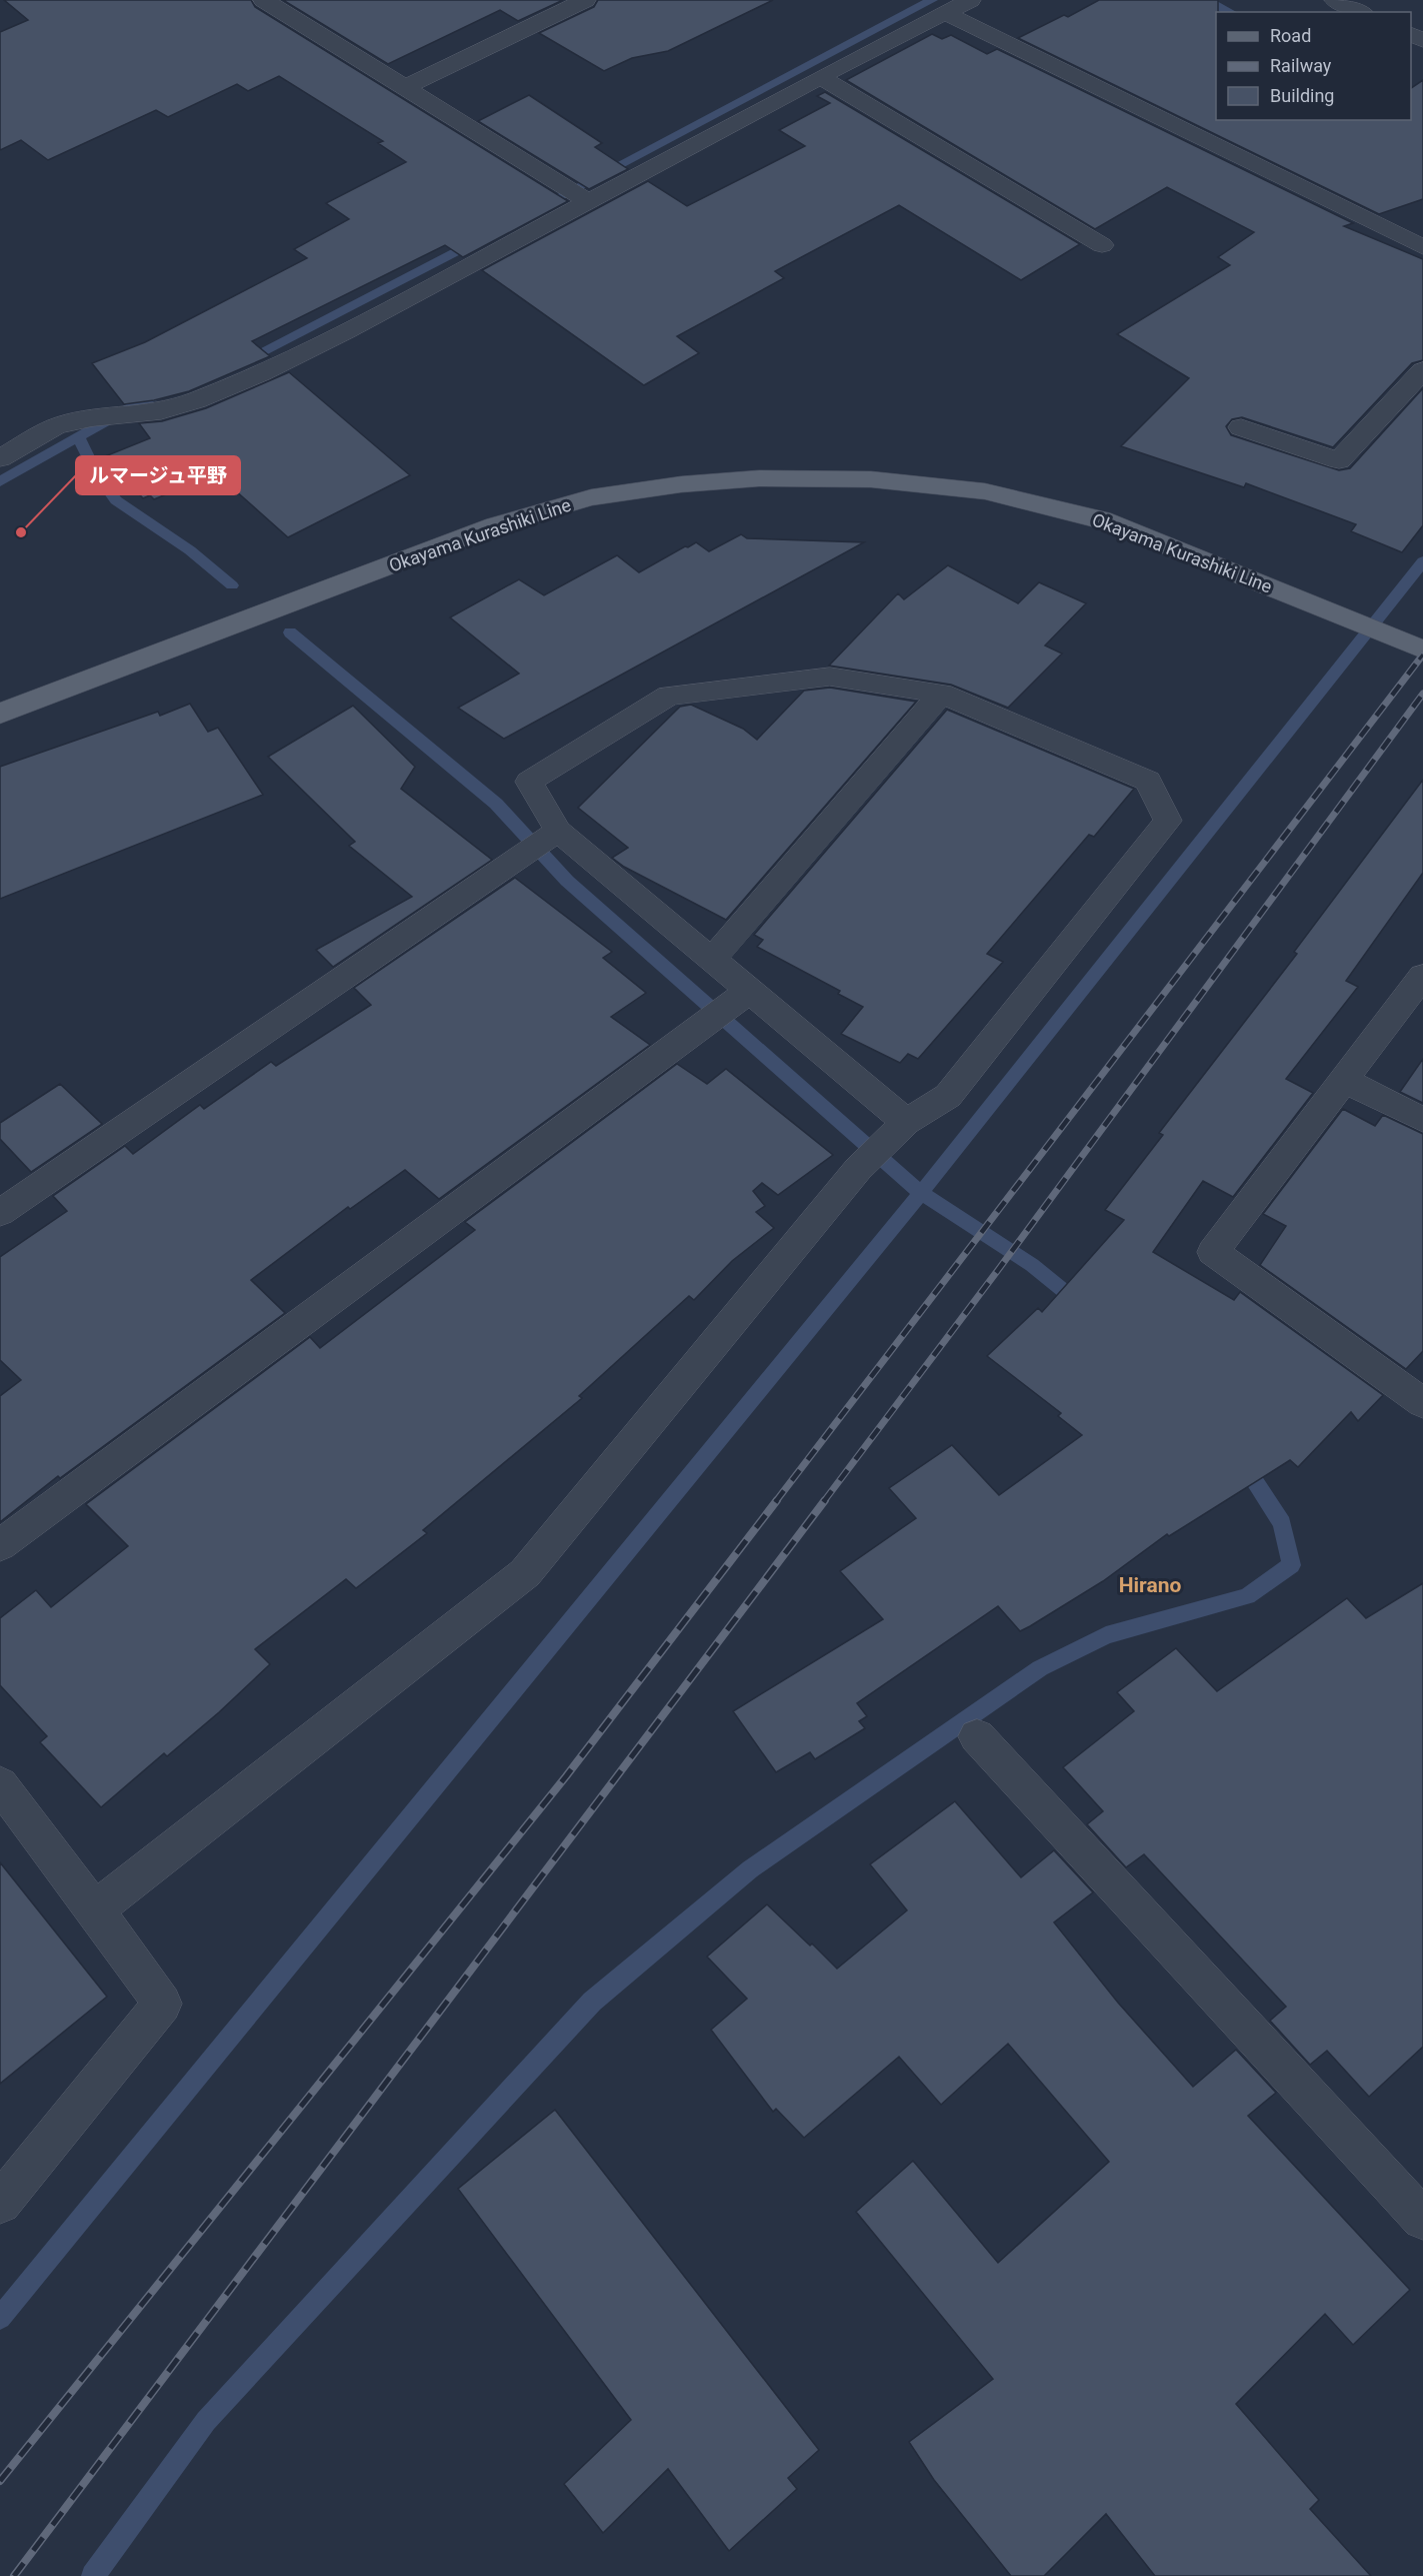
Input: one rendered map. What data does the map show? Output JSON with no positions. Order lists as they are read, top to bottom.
{
  "streets": {
    "main road": ["Okayama Kurashiki Line"]
  },
  "districts": ["Hirano"],
  "places": ["ルマージュ平野"],
  "legend": ["Road", "Railway", "Building"]
}
